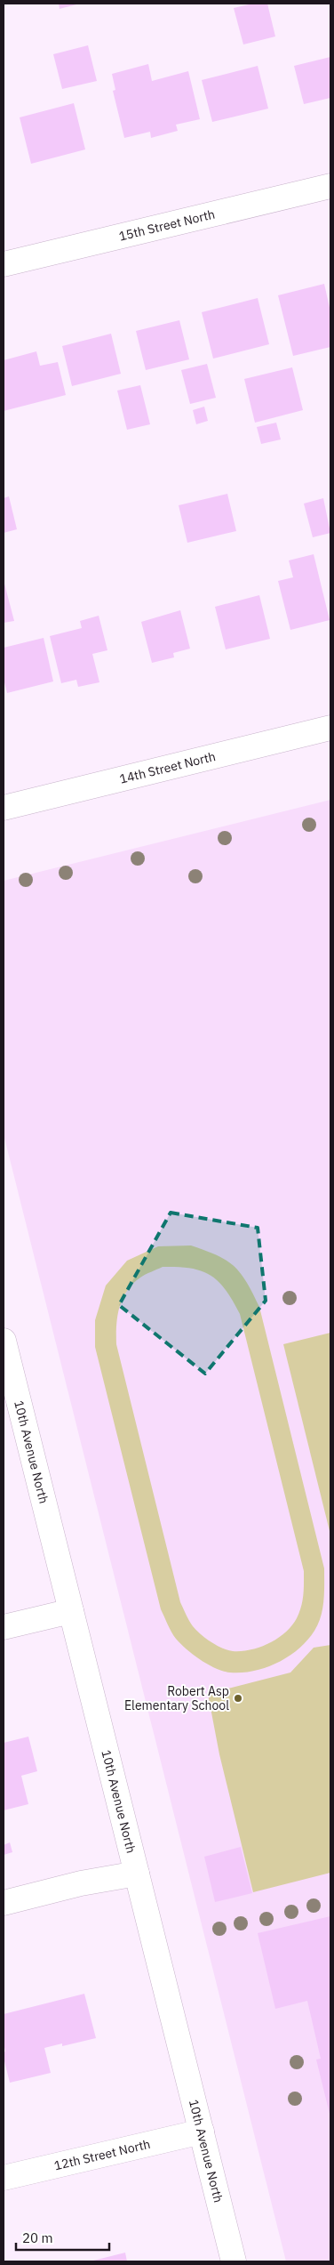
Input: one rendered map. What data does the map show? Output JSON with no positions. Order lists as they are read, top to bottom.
{
  "streets": {
    "street": [
      "15th Street North",
      "14th Street North",
      "10th Avenue North",
      "12th Street North"
    ]
  },
  "crossings": [
    ["10th Avenue North", "12th Street North"]
  ],
  "places": ["Robert Asp Elementary School"],
  "scale_bar": "20 m"
}
